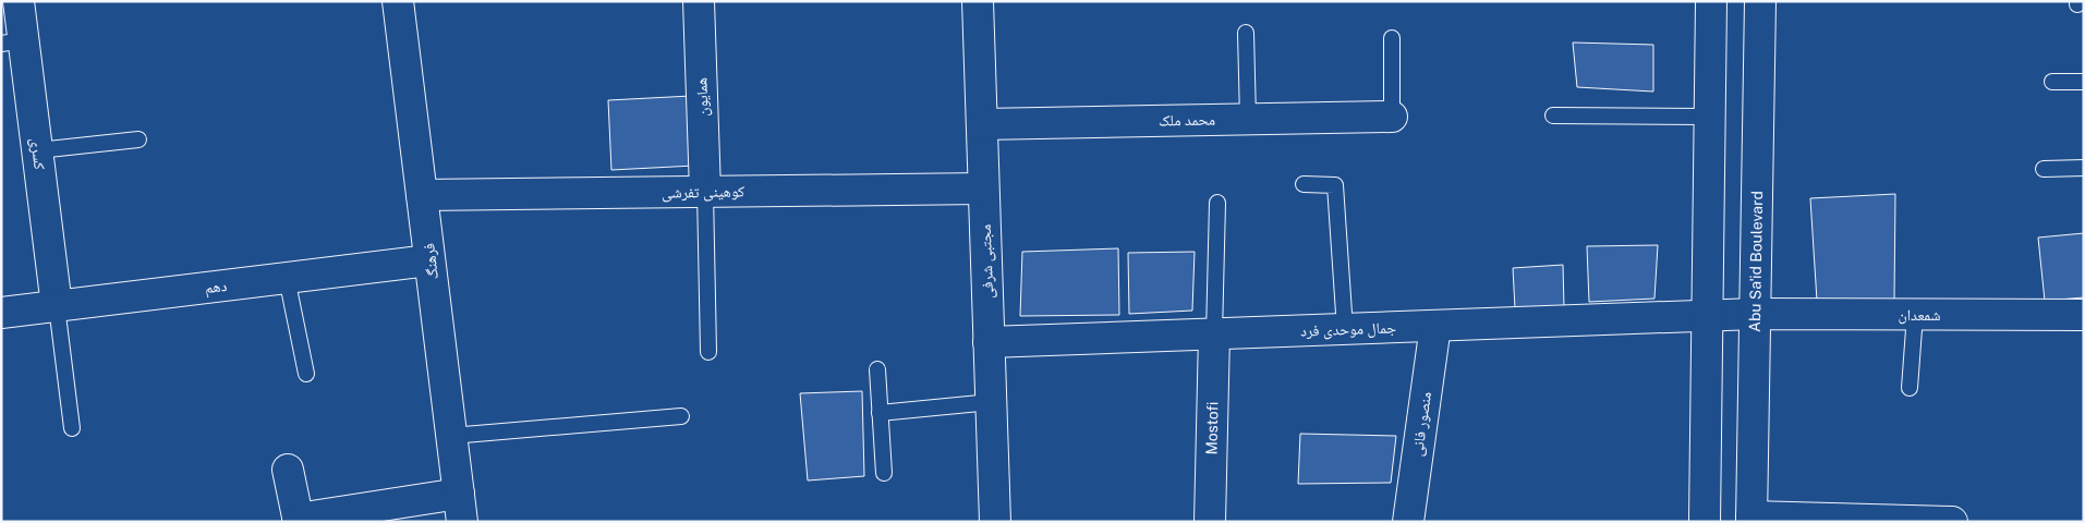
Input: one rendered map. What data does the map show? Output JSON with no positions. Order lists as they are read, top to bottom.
{
  "streets": {
    "street": [
      "همایون",
      "محمد ملک",
      "کسری",
      "کوهینی تفرشی",
      "فرهنگ",
      "مجتبی شرفی",
      "Abu Sa'id Boulevard",
      "دهم",
      "شمعدان",
      "جمال موحدی فرد",
      "منصور فانی",
      "Mostofi"
    ]
  },
  "crossings": [
    ["همایون", "کوهینی تفرشی"],
    ["محمد ملک", "مجتبی شرفی"],
    ["کسری", "دهم"],
    ["کوهینی تفرشی", "فرهنگ"],
    ["کوهینی تفرشی", "مجتبی شرفی"],
    ["فرهنگ", "دهم"],
    ["مجتبی شرفی", "جمال موحدی فرد"],
    ["Abu Sa'id Boulevard", "شمعدان"],
    ["شمعدان", "جمال موحدی فرد"],
    ["جمال موحدی فرد", "منصور فانی"],
    ["جمال موحدی فرد", "Mostofi"]
  ]
}
